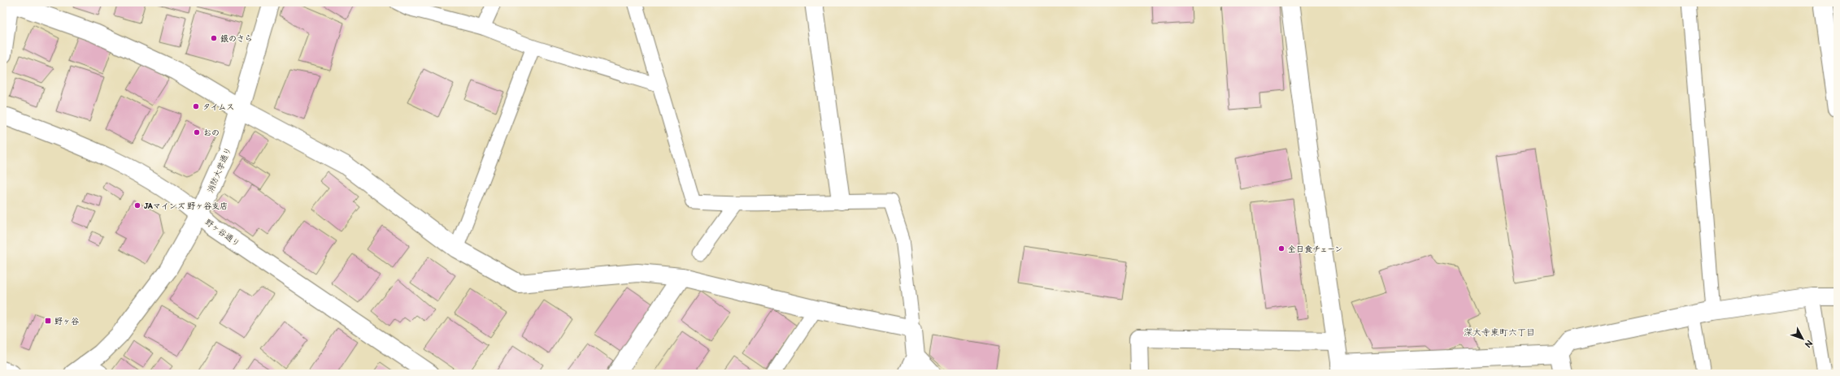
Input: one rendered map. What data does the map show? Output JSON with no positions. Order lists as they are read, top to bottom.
{
  "streets": {
    "street": ["消防大学通り", "野ヶ谷通り"]
  },
  "crossings": [
    ["消防大学通り", "野ヶ谷通り"]
  ],
  "districts": ["深大寺東町六丁目"],
  "places": {
    "other": [
      "銀のさら",
      "タイムス",
      "おの",
      "JAマインズ 野ヶ谷支店",
      "全日食チェーン"
    ],
    "transit": ["野ヶ谷"]
  },
  "north": "bottom right"
}
